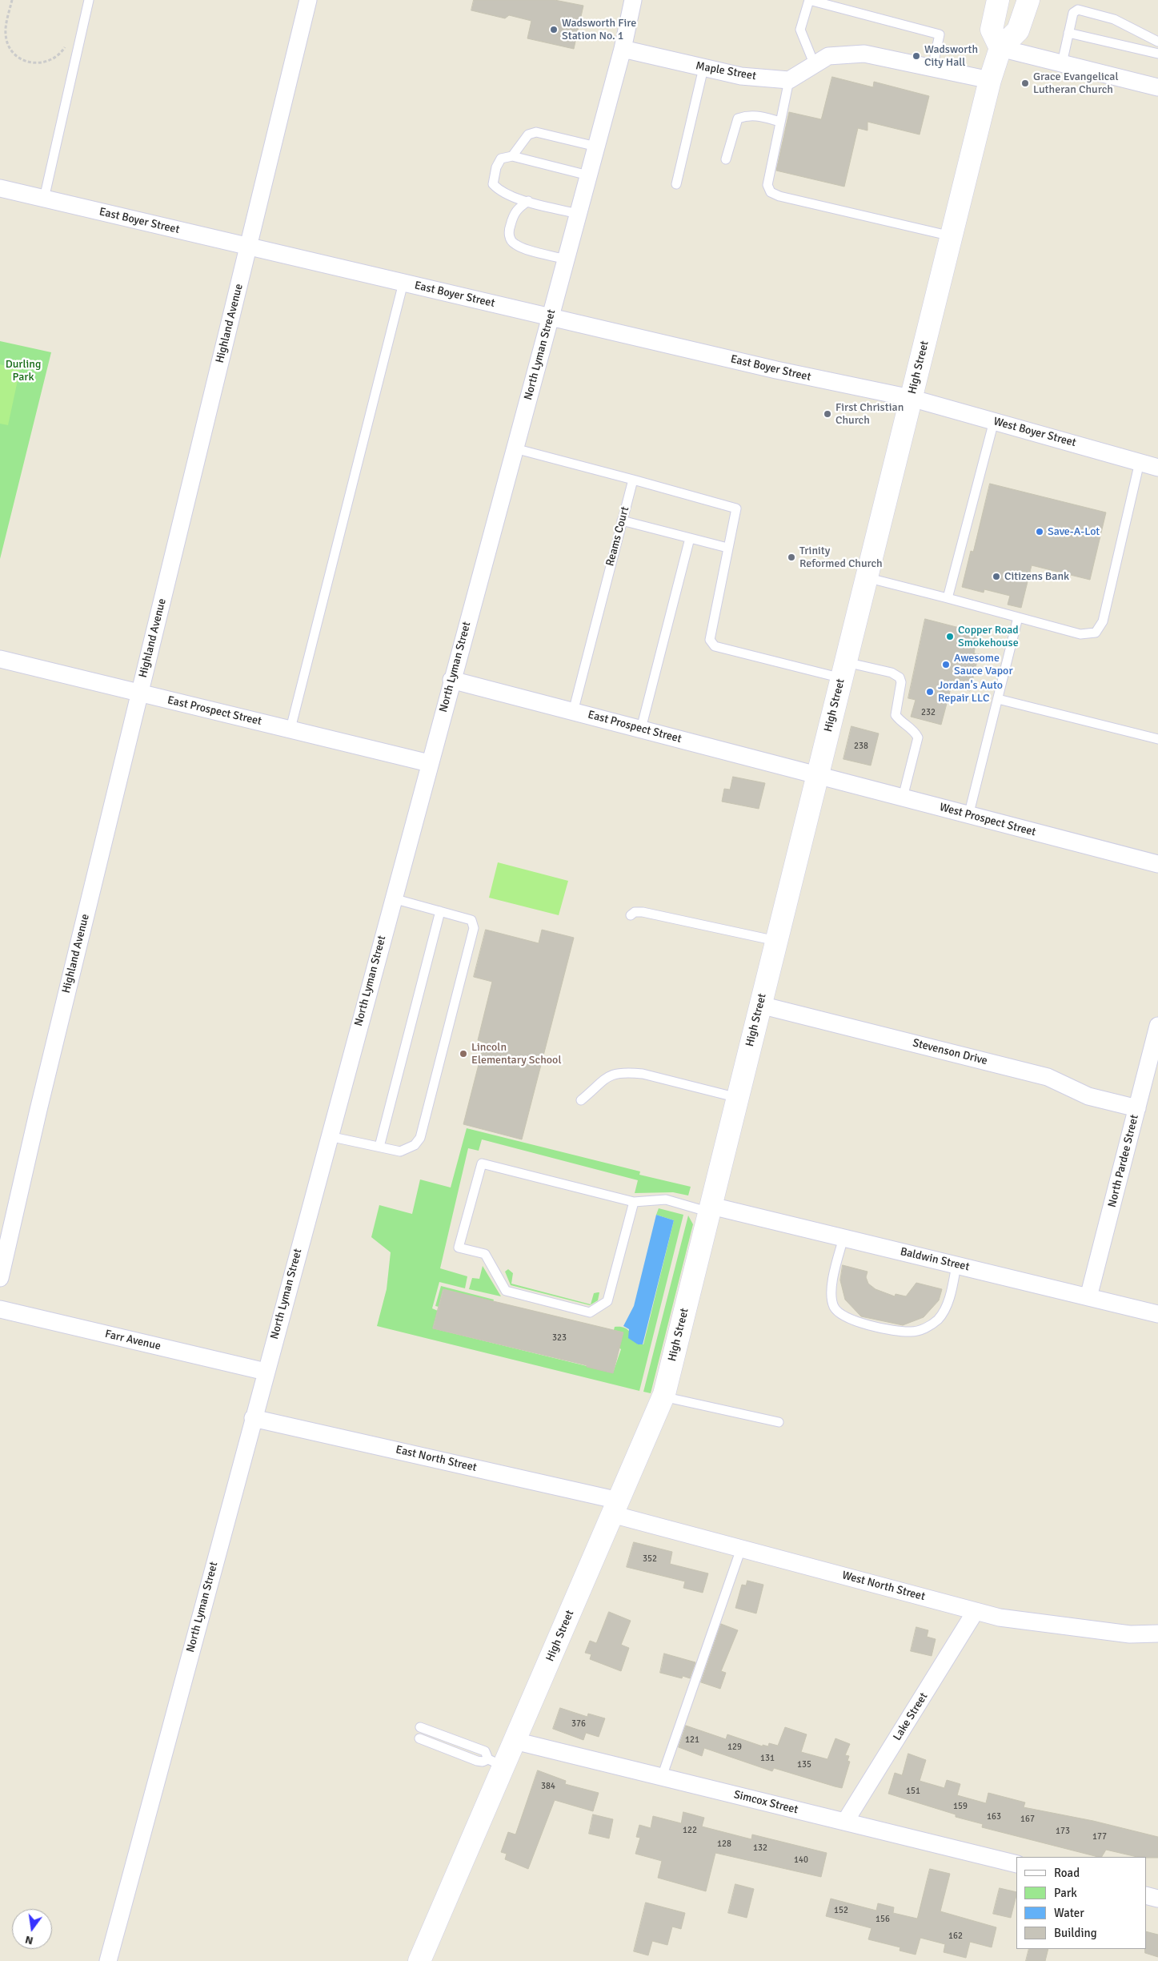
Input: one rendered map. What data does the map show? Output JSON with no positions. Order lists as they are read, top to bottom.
{
  "streets": {
    "main road": ["High Street"],
    "street": [
      "Maple Street",
      "East Boyer Street",
      "Highland Avenue",
      "North Lyman Street",
      "West Boyer Street",
      "East Prospect Street",
      "West Prospect Street",
      "Stevenson Drive",
      "North Pardee Street",
      "Baldwin Street",
      "Farr Avenue",
      "East North Street",
      "West North Street",
      "Lake Street",
      "Simcox Street"
    ],
    "lane": ["Reams Court"]
  },
  "crossings": [
    ["Maple Street", "North Lyman Street"],
    ["East Boyer Street", "Highland Avenue"],
    ["East Boyer Street", "North Lyman Street"],
    ["East Boyer Street", "High Street"],
    ["East Boyer Street", "West Boyer Street"],
    ["Highland Avenue", "East Prospect Street"],
    ["North Lyman Street", "East Prospect Street"],
    ["North Lyman Street", "Farr Avenue"],
    ["North Lyman Street", "East North Street"],
    ["High Street", "West Boyer Street"],
    ["High Street", "East Prospect Street"],
    ["High Street", "West Prospect Street"],
    ["High Street", "Stevenson Drive"],
    ["High Street", "Baldwin Street"],
    ["High Street", "East North Street"],
    ["High Street", "West North Street"],
    ["High Street", "Simcox Street"],
    ["Reams Court", "East Prospect Street"],
    ["East Prospect Street", "West Prospect Street"],
    ["Stevenson Drive", "North Pardee Street"],
    ["North Pardee Street", "Baldwin Street"],
    ["East North Street", "West North Street"],
    ["West North Street", "Lake Street"],
    ["Lake Street", "Simcox Street"]
  ],
  "parks": ["Durling Park"],
  "places": [
    "Wadsworth Fire Station No. 1",
    "Wadsworth City Hall",
    "Grace Evangelical Lutheran Church",
    "First Christian Church",
    "Save-A-Lot",
    "Trinity Reformed Church",
    "Citizens Bank",
    "Copper Road Smokehouse",
    "Awesome Sauce Vapor",
    "Jordan's Auto Repair LLC",
    "Lincoln Elementary School"
  ],
  "house_numbers": [
    "232",
    "238",
    "323",
    "352",
    "376",
    "121",
    "129",
    "131",
    "135",
    "384",
    "151",
    "159",
    "163",
    "167",
    "122",
    "173",
    "177",
    "128",
    "132",
    "140",
    "152",
    "156",
    "162"
  ],
  "legend": [
    "Road",
    "Park",
    "Water",
    "Building"
  ],
  "north": "bottom"
}
